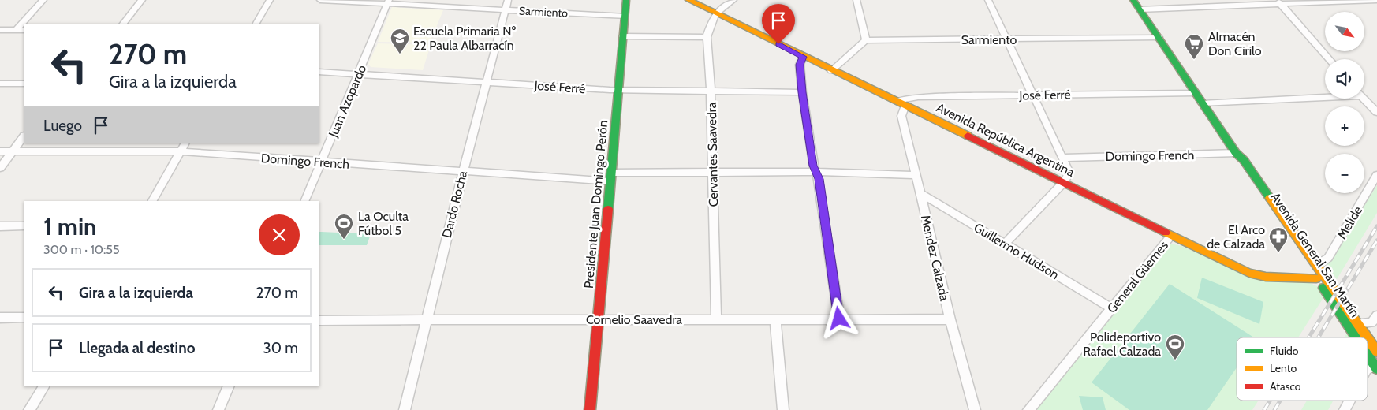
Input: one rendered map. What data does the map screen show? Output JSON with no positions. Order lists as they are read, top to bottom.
{
  "streets": {
    "main road": ["Avenida República Argentina", "Presidente Juan Domingo Perón", "Avenida General San Martín"],
    "street": [
      "Sarmiento",
      "José Ferré",
      "Juan Azopardo",
      "Cervantes Saavedra",
      "Domingo French",
      "Dardo Rocha",
      "Melide",
      "Guillermo Hudson",
      "Mendez Calzada",
      "General Güemes",
      "Cornelio Saavedra"
    ]
  },
  "crossings": [
    ["Sarmiento", "Juan Azopardo"],
    ["Sarmiento", "Dardo Rocha"],
    ["Sarmiento", "Presidente Juan Domingo Perón"],
    ["Sarmiento", "Avenida General San Martín"],
    ["José Ferré", "Juan Azopardo"],
    ["José Ferré", "Avenida República Argentina"],
    ["José Ferré", "Cervantes Saavedra"],
    ["José Ferré", "Dardo Rocha"],
    ["José Ferré", "Presidente Juan Domingo Perón"],
    ["José Ferré", "Avenida General San Martín"],
    ["José Ferré", "Mendez Calzada"],
    ["Juan Azopardo", "Domingo French"],
    ["Avenida República Argentina", "Cervantes Saavedra"],
    ["Avenida República Argentina", "Avenida General San Martín"],
    ["Avenida República Argentina", "Mendez Calzada"],
    ["Avenida República Argentina", "General Güemes"],
    ["Cervantes Saavedra", "Domingo French"],
    ["Cervantes Saavedra", "Cornelio Saavedra"],
    ["Domingo French", "Dardo Rocha"],
    ["Domingo French", "Presidente Juan Domingo Perón"],
    ["Domingo French", "Avenida General San Martín"],
    ["Domingo French", "Mendez Calzada"],
    ["Dardo Rocha", "Cornelio Saavedra"],
    ["Presidente Juan Domingo Perón", "Cornelio Saavedra"],
    ["Melide", "Avenida General San Martín"],
    ["Guillermo Hudson", "Mendez Calzada"],
    ["Guillermo Hudson", "General Güemes"],
    ["Mendez Calzada", "Cornelio Saavedra"]
  ],
  "places": {
    "school or university": ["Escuela Primaria Nº 22 Paula Albarracín"],
    "supermarket": ["Almacén Don Cirilo"],
    "sports": ["La Oculta Fútbol 5", "Polideportivo Rafael Calzada"],
    "pharmacy": ["El Arco de Calzada"]
  },
  "legend": ["Fluido", "Lento", "Atasco"],
  "north": "bottom right",
  "page": {
    "map_buttons": ["+", "−"],
    "turn": ["270 m", "Gira a la izquierda"],
    "then": "Luego",
    "heading": ["1 min", "300 m · 10:55"],
    "list": [
      {
        "name": "Gira a la izquierda",
        "value": "270 m"
      },
      {
        "name": "Llegada al destino",
        "value": "30 m"
      }
    ]
  }
}
